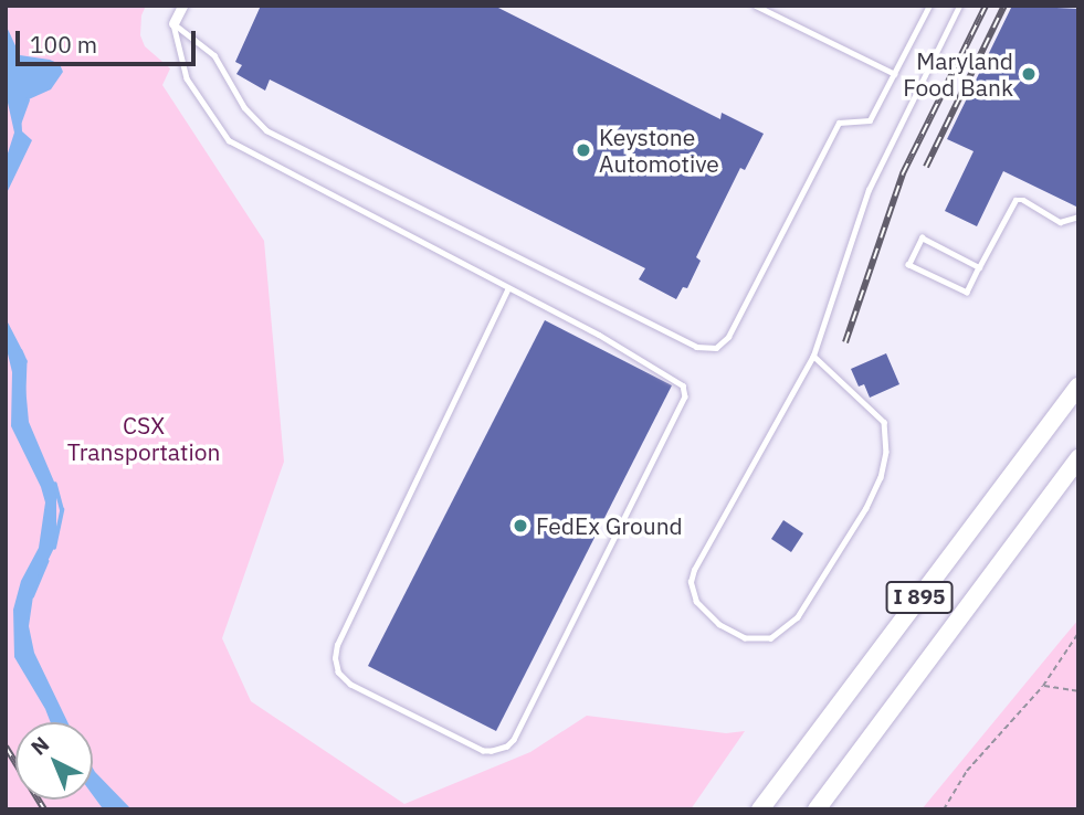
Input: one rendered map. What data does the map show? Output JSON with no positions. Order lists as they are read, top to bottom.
{
  "streets": {
    "highway": ["I 895"]
  },
  "parks": ["CSX Transportation"],
  "places": ["Maryland Food Bank", "Keystone Automotive", "FedEx Ground"],
  "scale_bar": "100 m",
  "north": "top left"
}
